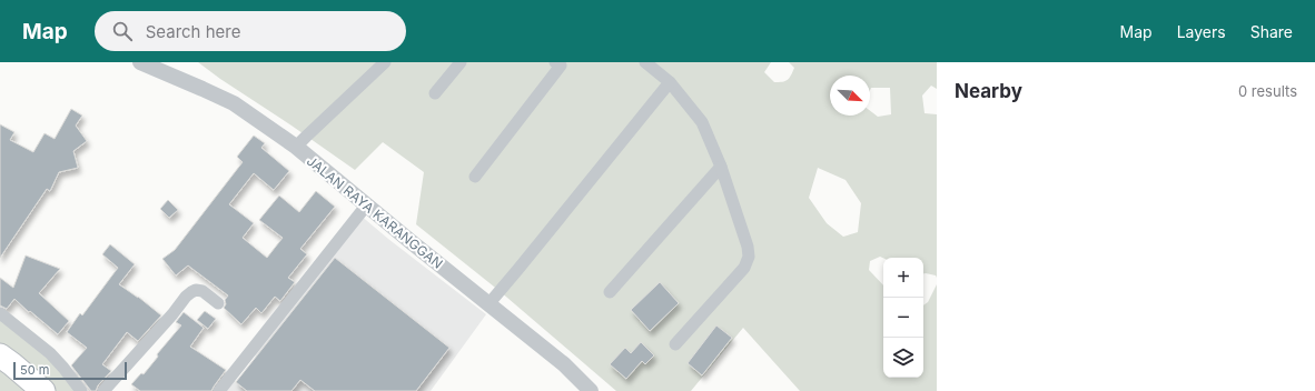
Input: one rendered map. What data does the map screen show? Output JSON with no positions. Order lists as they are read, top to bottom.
{
  "streets": {
    "street": ["JALAN RAYA KARANGGAN"]
  },
  "scale_bar": "50 m",
  "north": "bottom right",
  "page": {
    "header": "Map",
    "search": "Search here",
    "nav": ["Map", "Layers", "Share"],
    "heading": ["Nearby", "0 results"],
    "map_buttons": ["+", "−"],
    "scale": "50 m"
  }
}
